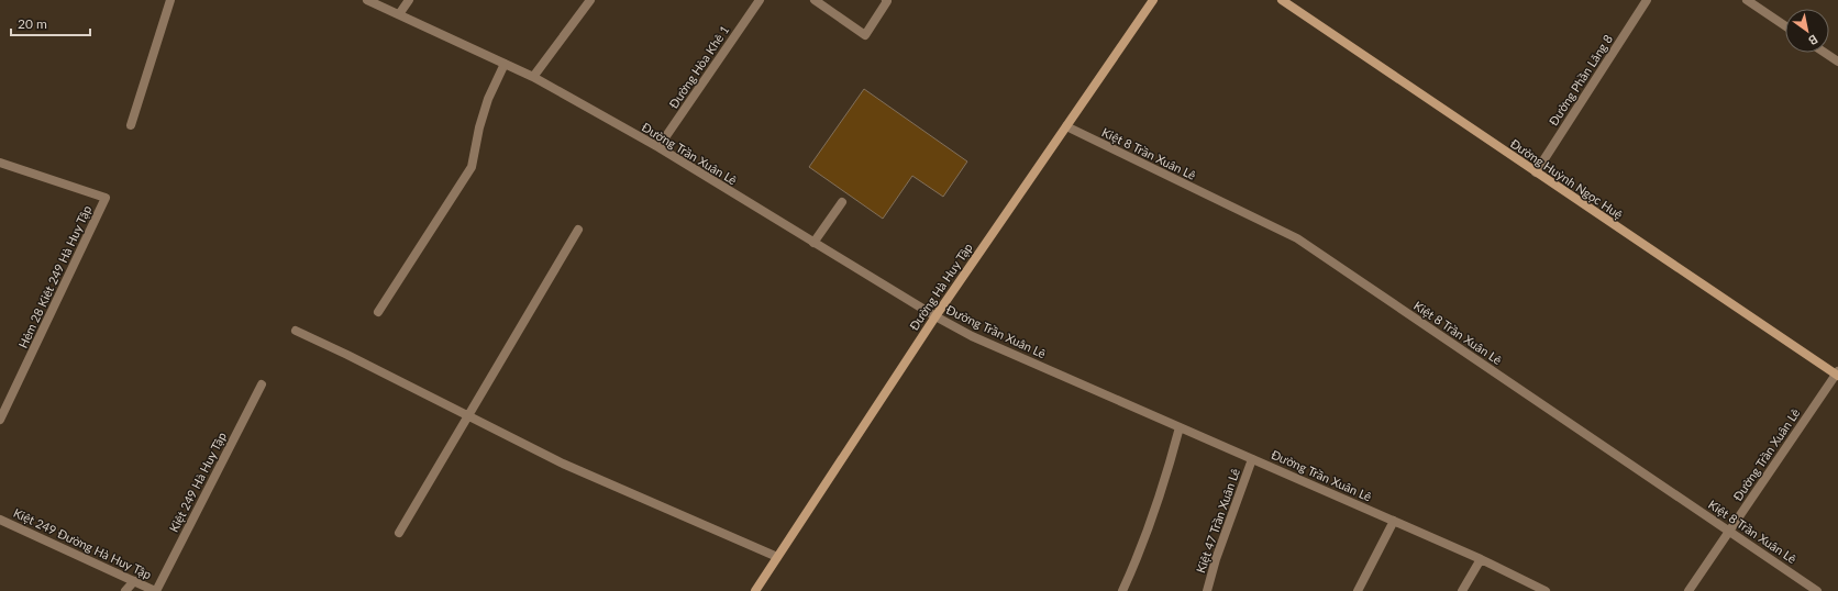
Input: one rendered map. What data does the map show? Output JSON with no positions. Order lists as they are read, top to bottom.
{
  "streets": {
    "street": [
      "Đường Hòa Khê 1",
      "Đường Phần Lăng 8",
      "Đường Trần Xuân Lê",
      "Kiệt 8 Trần Xuân Lê",
      "Đường Huỳnh Ngọc Huệ",
      "Hẻm 28 Kiêt 249 Hà Huy Tập",
      "Đường Hà Huy Tập",
      "Kiệt 249 Hà Huy Tập",
      "Kiệt 47 Trần Xuân Lê",
      "Kiệt 249 Đường Hà Huy Tập"
    ]
  },
  "crossings": [
    ["Đường Hòa Khê 1", "Đường Trần Xuân Lê"],
    ["Đường Phần Lăng 8", "Đường Huỳnh Ngọc Huệ"],
    ["Đường Trần Xuân Lê", "Kiệt 8 Trần Xuân Lê"],
    ["Đường Trần Xuân Lê", "Đường Huỳnh Ngọc Huệ"],
    ["Đường Trần Xuân Lê", "Đường Hà Huy Tập"],
    ["Đường Trần Xuân Lê", "Kiệt 47 Trần Xuân Lê"],
    ["Kiệt 8 Trần Xuân Lê", "Đường Hà Huy Tập"],
    ["Kiệt 249 Hà Huy Tập", "Kiệt 249 Đường Hà Huy Tập"]
  ],
  "scale_bar": "20 m",
  "north": "bottom right"
}
